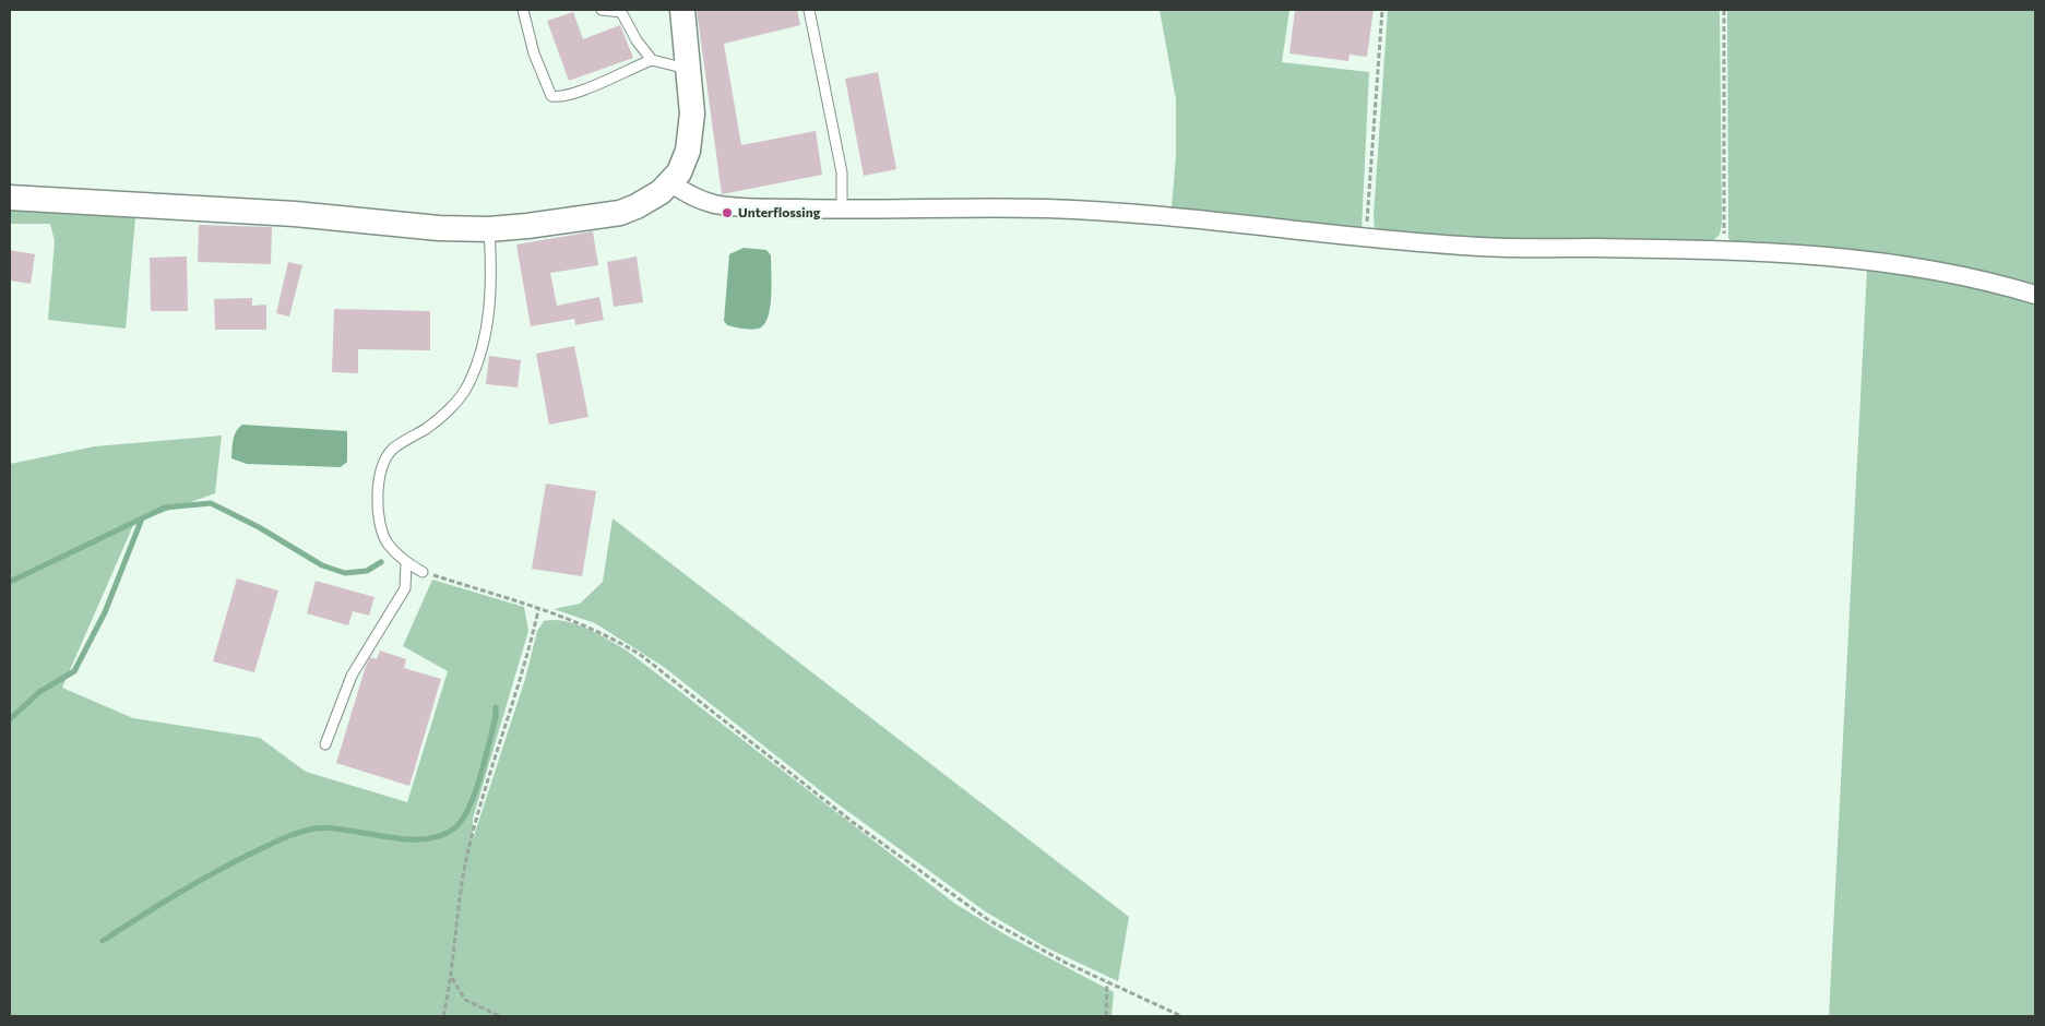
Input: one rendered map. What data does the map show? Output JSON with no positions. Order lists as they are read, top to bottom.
{
  "places": ["Unterflossing"]
}
